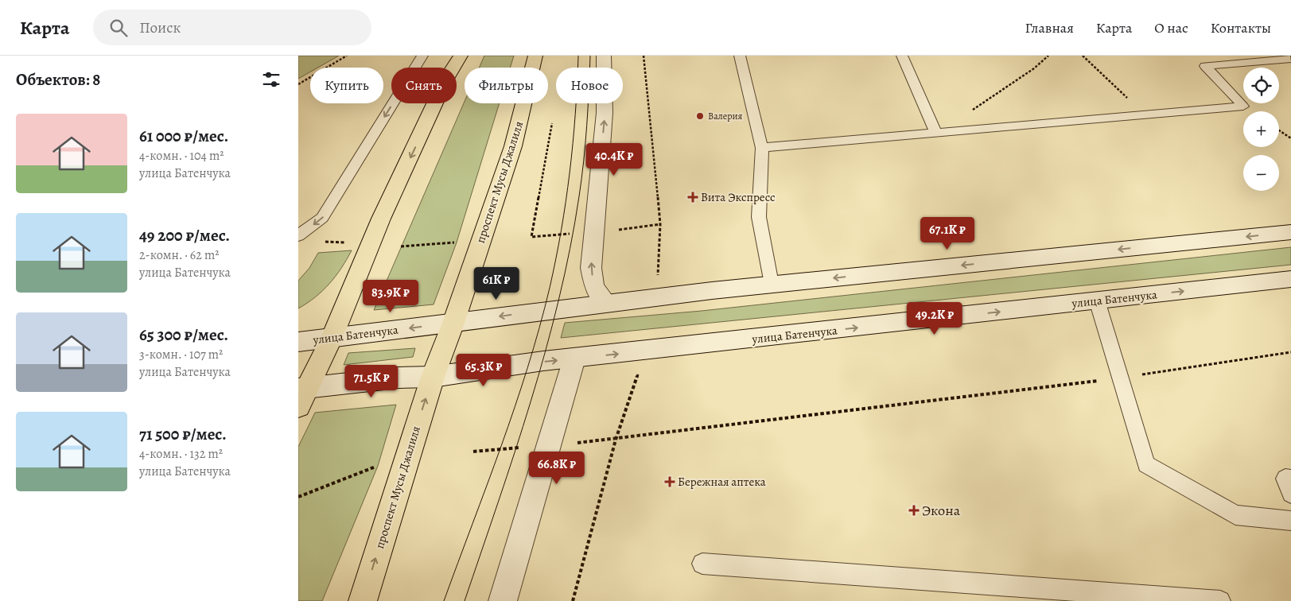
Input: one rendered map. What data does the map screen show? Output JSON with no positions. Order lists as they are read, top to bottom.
{
  "streets": {
    "main road": ["проспект Мусы Джалиля", "улица Батенчука"]
  },
  "crossings": [
    ["проспект Мусы Джалиля", "улица Батенчука"]
  ],
  "places": {
    "other": ["Валерия"],
    "health": ["Вита Экспресс", "Бережная аптека", "Экона"]
  },
  "page": {
    "header": "Карта",
    "search": "Поиск",
    "nav": [
      "Главная",
      "Карта",
      "О нас",
      "Контакты"
    ],
    "heading": "Объектов: 8",
    "map_buttons": ["+", "−"],
    "chip": [
      "Купить",
      "Снять",
      "Фильтры",
      "Новое"
    ],
    "list": [
      {
        "name": "61 000 ₽/мес.",
        "note": "4-комн. · 104 m² · улица Батенчука"
      },
      {
        "name": "49 200 ₽/мес.",
        "note": "2-комн. · 62 m² · улица Батенчука"
      },
      {
        "name": "65 300 ₽/мес.",
        "note": "3-комн. · 107 m² · улица Батенчука"
      },
      {
        "name": "71 500 ₽/мес.",
        "note": "4-комн. · 132 m² · улица Батенчука"
      }
    ],
    "price": [
      "40.4K ₽",
      "67.1K ₽",
      "61K ₽",
      "83.9K ₽",
      "49.2K ₽",
      "65.3K ₽",
      "71.5K ₽",
      "66.8K ₽"
    ]
  }
}
